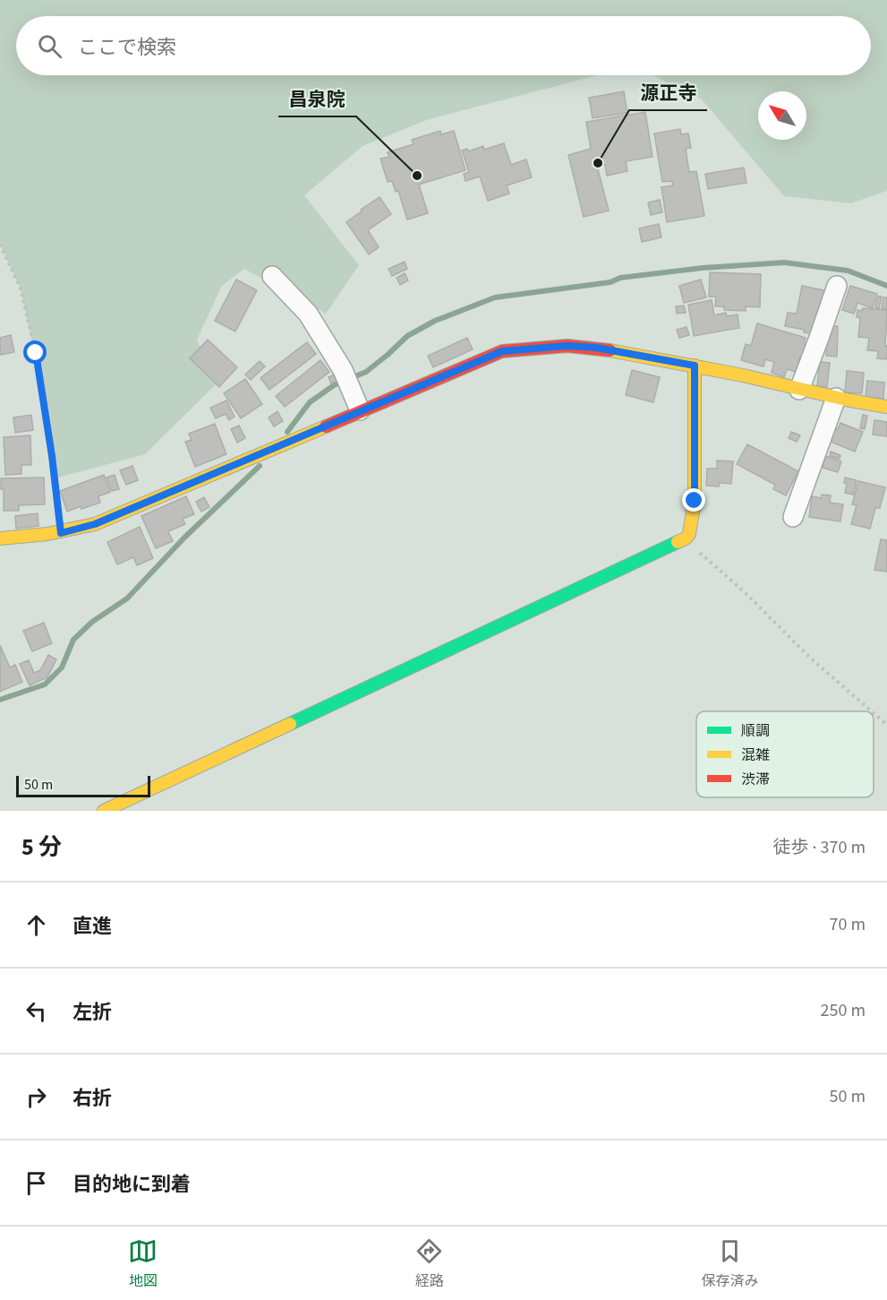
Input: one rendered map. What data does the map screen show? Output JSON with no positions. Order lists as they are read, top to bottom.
{
  "places": ["源正寺", "昌泉院"],
  "legend": ["順調", "混雑", "渋滞"],
  "scale_bar": "50 m",
  "north": "top left",
  "page": {
    "search": "ここで検索",
    "scale": "50 m",
    "heading": ["5 分", "徒歩 · 370 m"],
    "list": [
      ["直進", "70 m"],
      ["左折", "250 m"],
      ["右折", "50 m"],
      "目的地に到着"
    ],
    "nav": ["地図", "経路", "保存済み"]
  }
}
